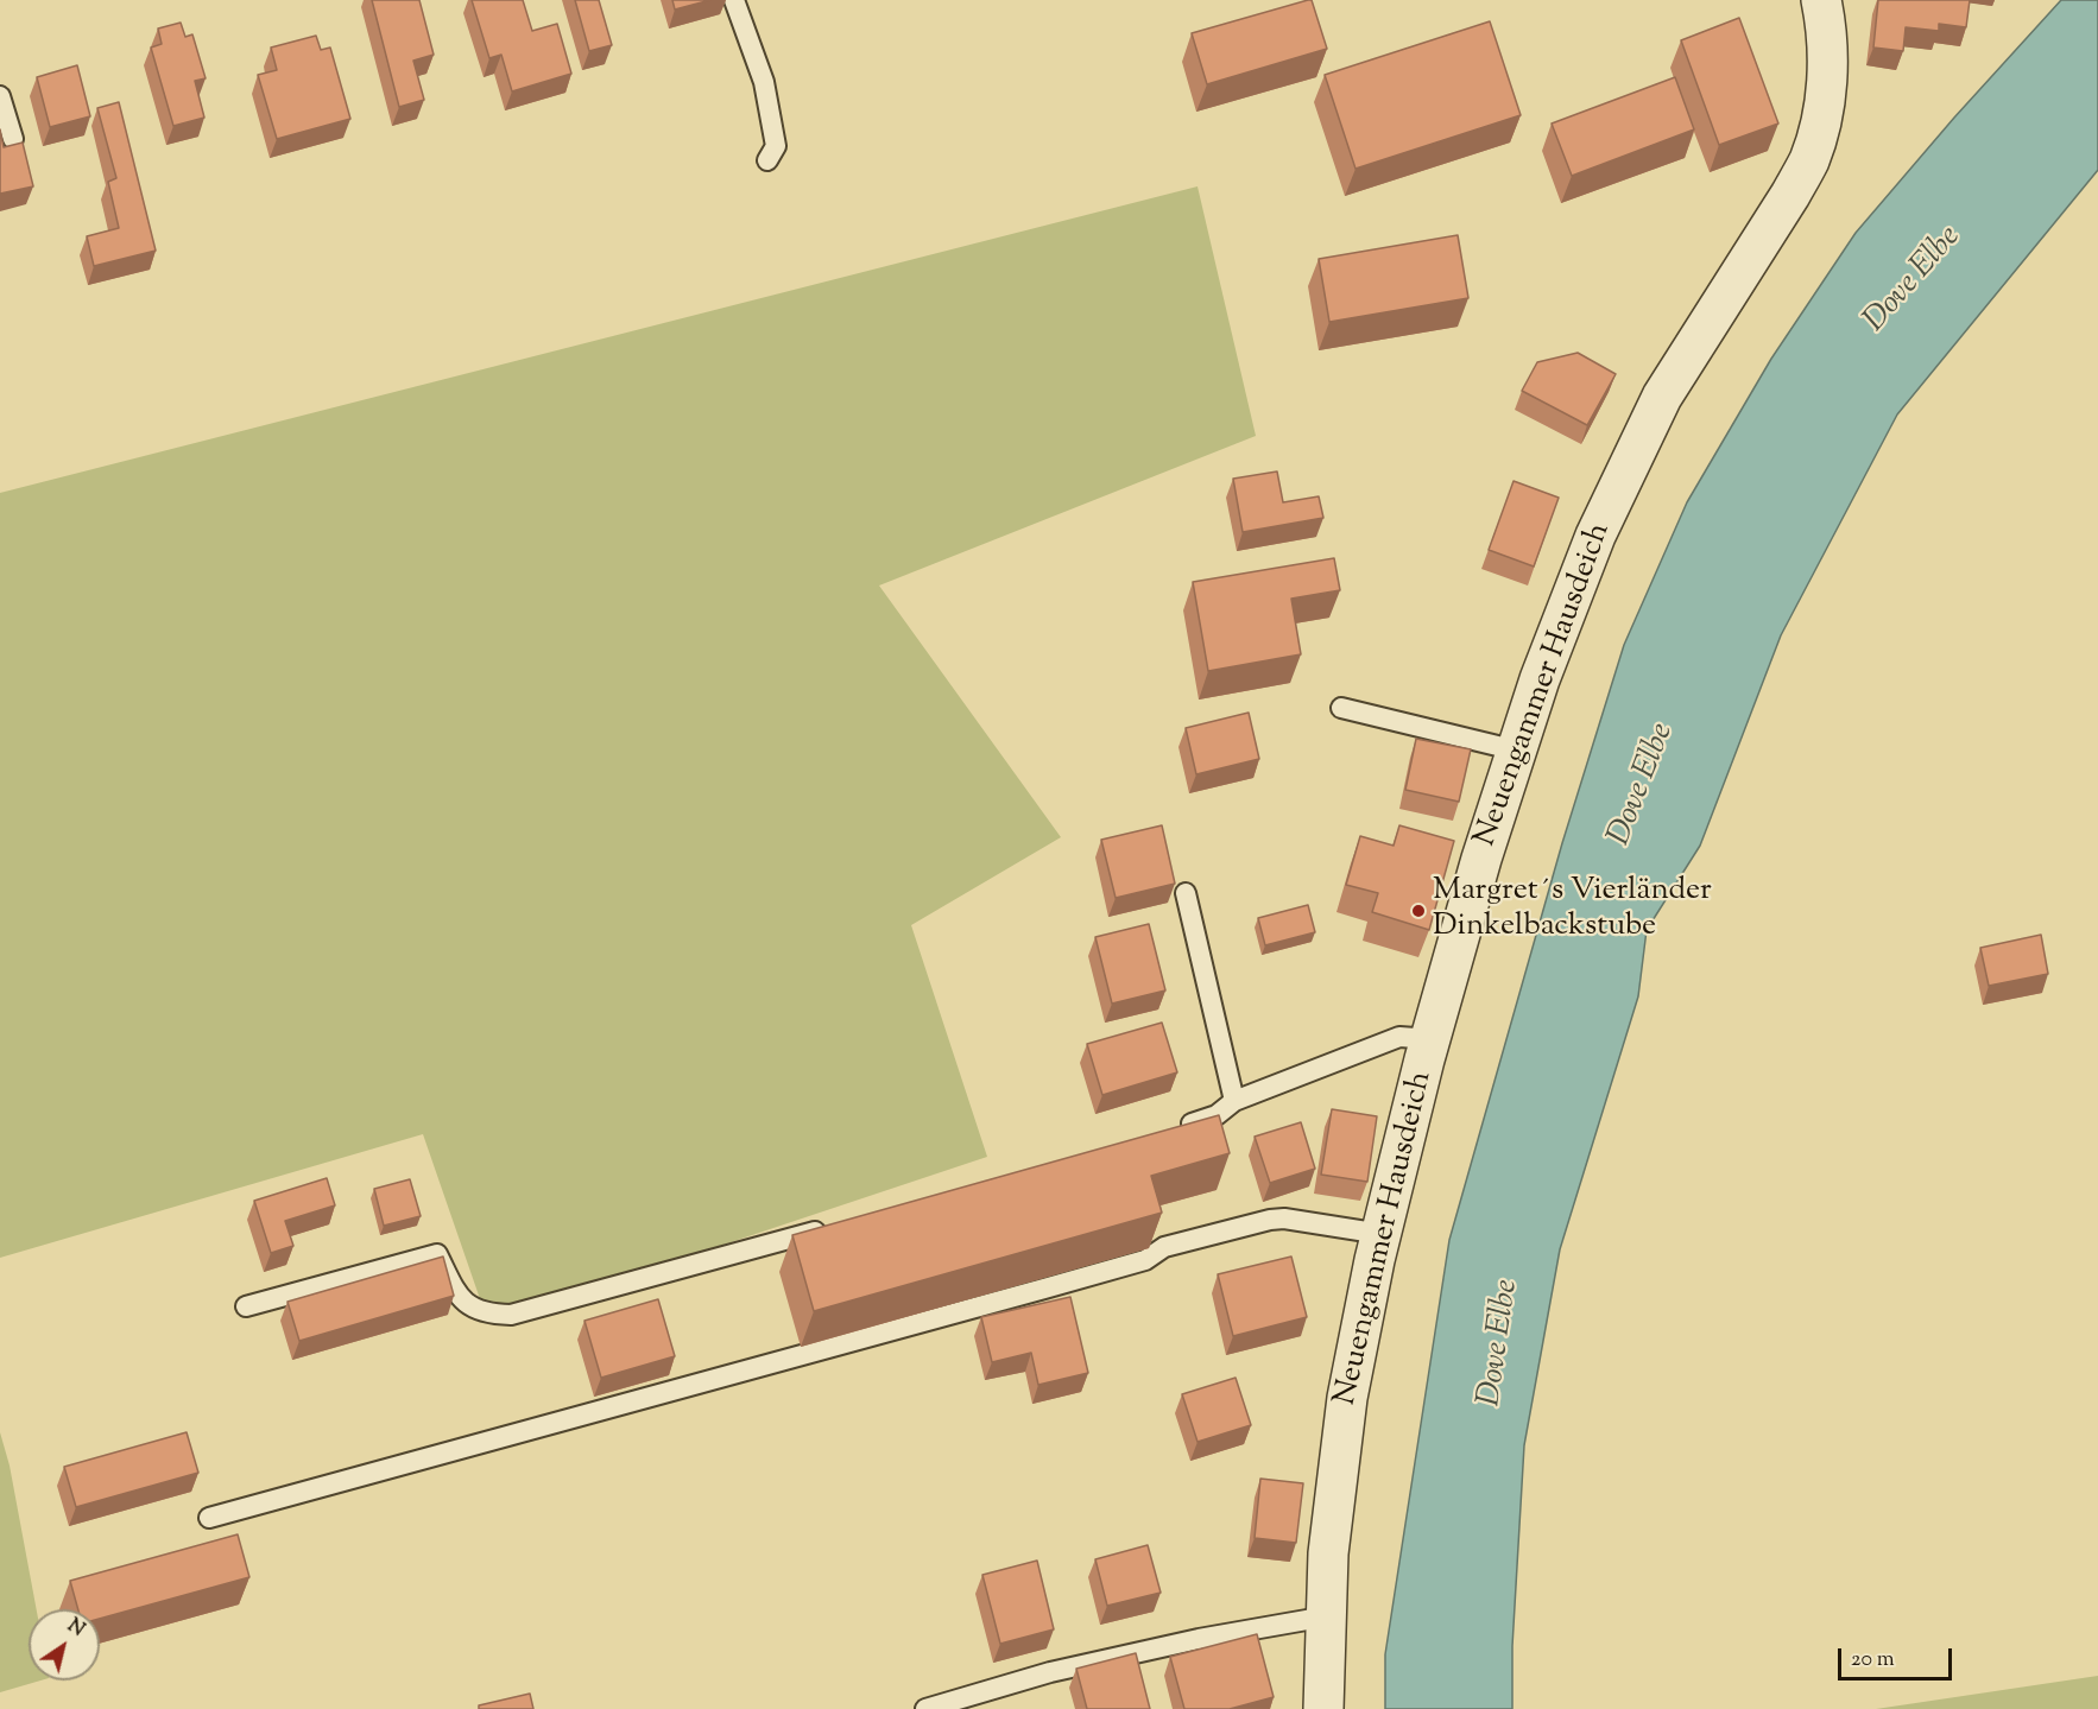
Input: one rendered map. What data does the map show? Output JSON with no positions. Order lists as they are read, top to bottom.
{
  "streets": {
    "street": ["Neuengammer Hausdeich"]
  },
  "water": ["Dove Elbe"],
  "places": ["Margret´s Vierländer Dinkelbackstube"],
  "scale_bar": "20 m",
  "north": "top right"
}
